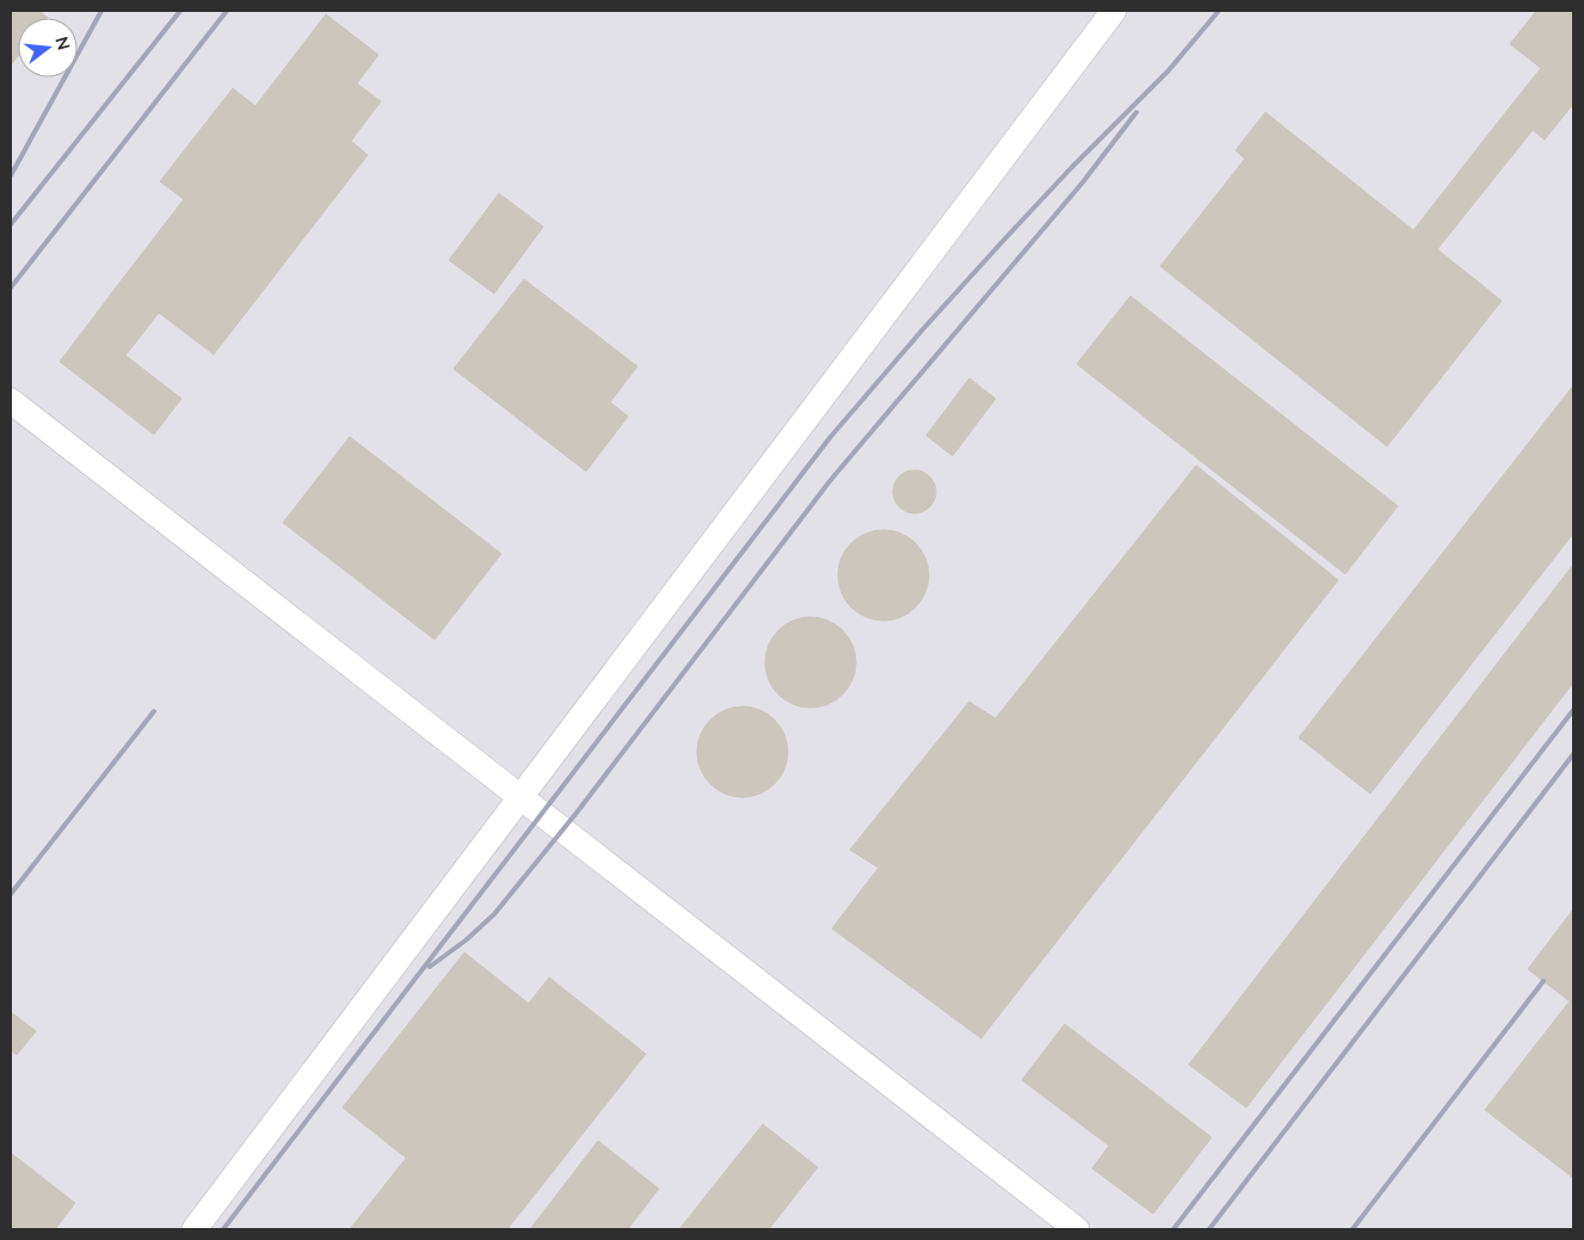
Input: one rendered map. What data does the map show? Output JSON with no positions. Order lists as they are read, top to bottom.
{
  "north": "right"
}
